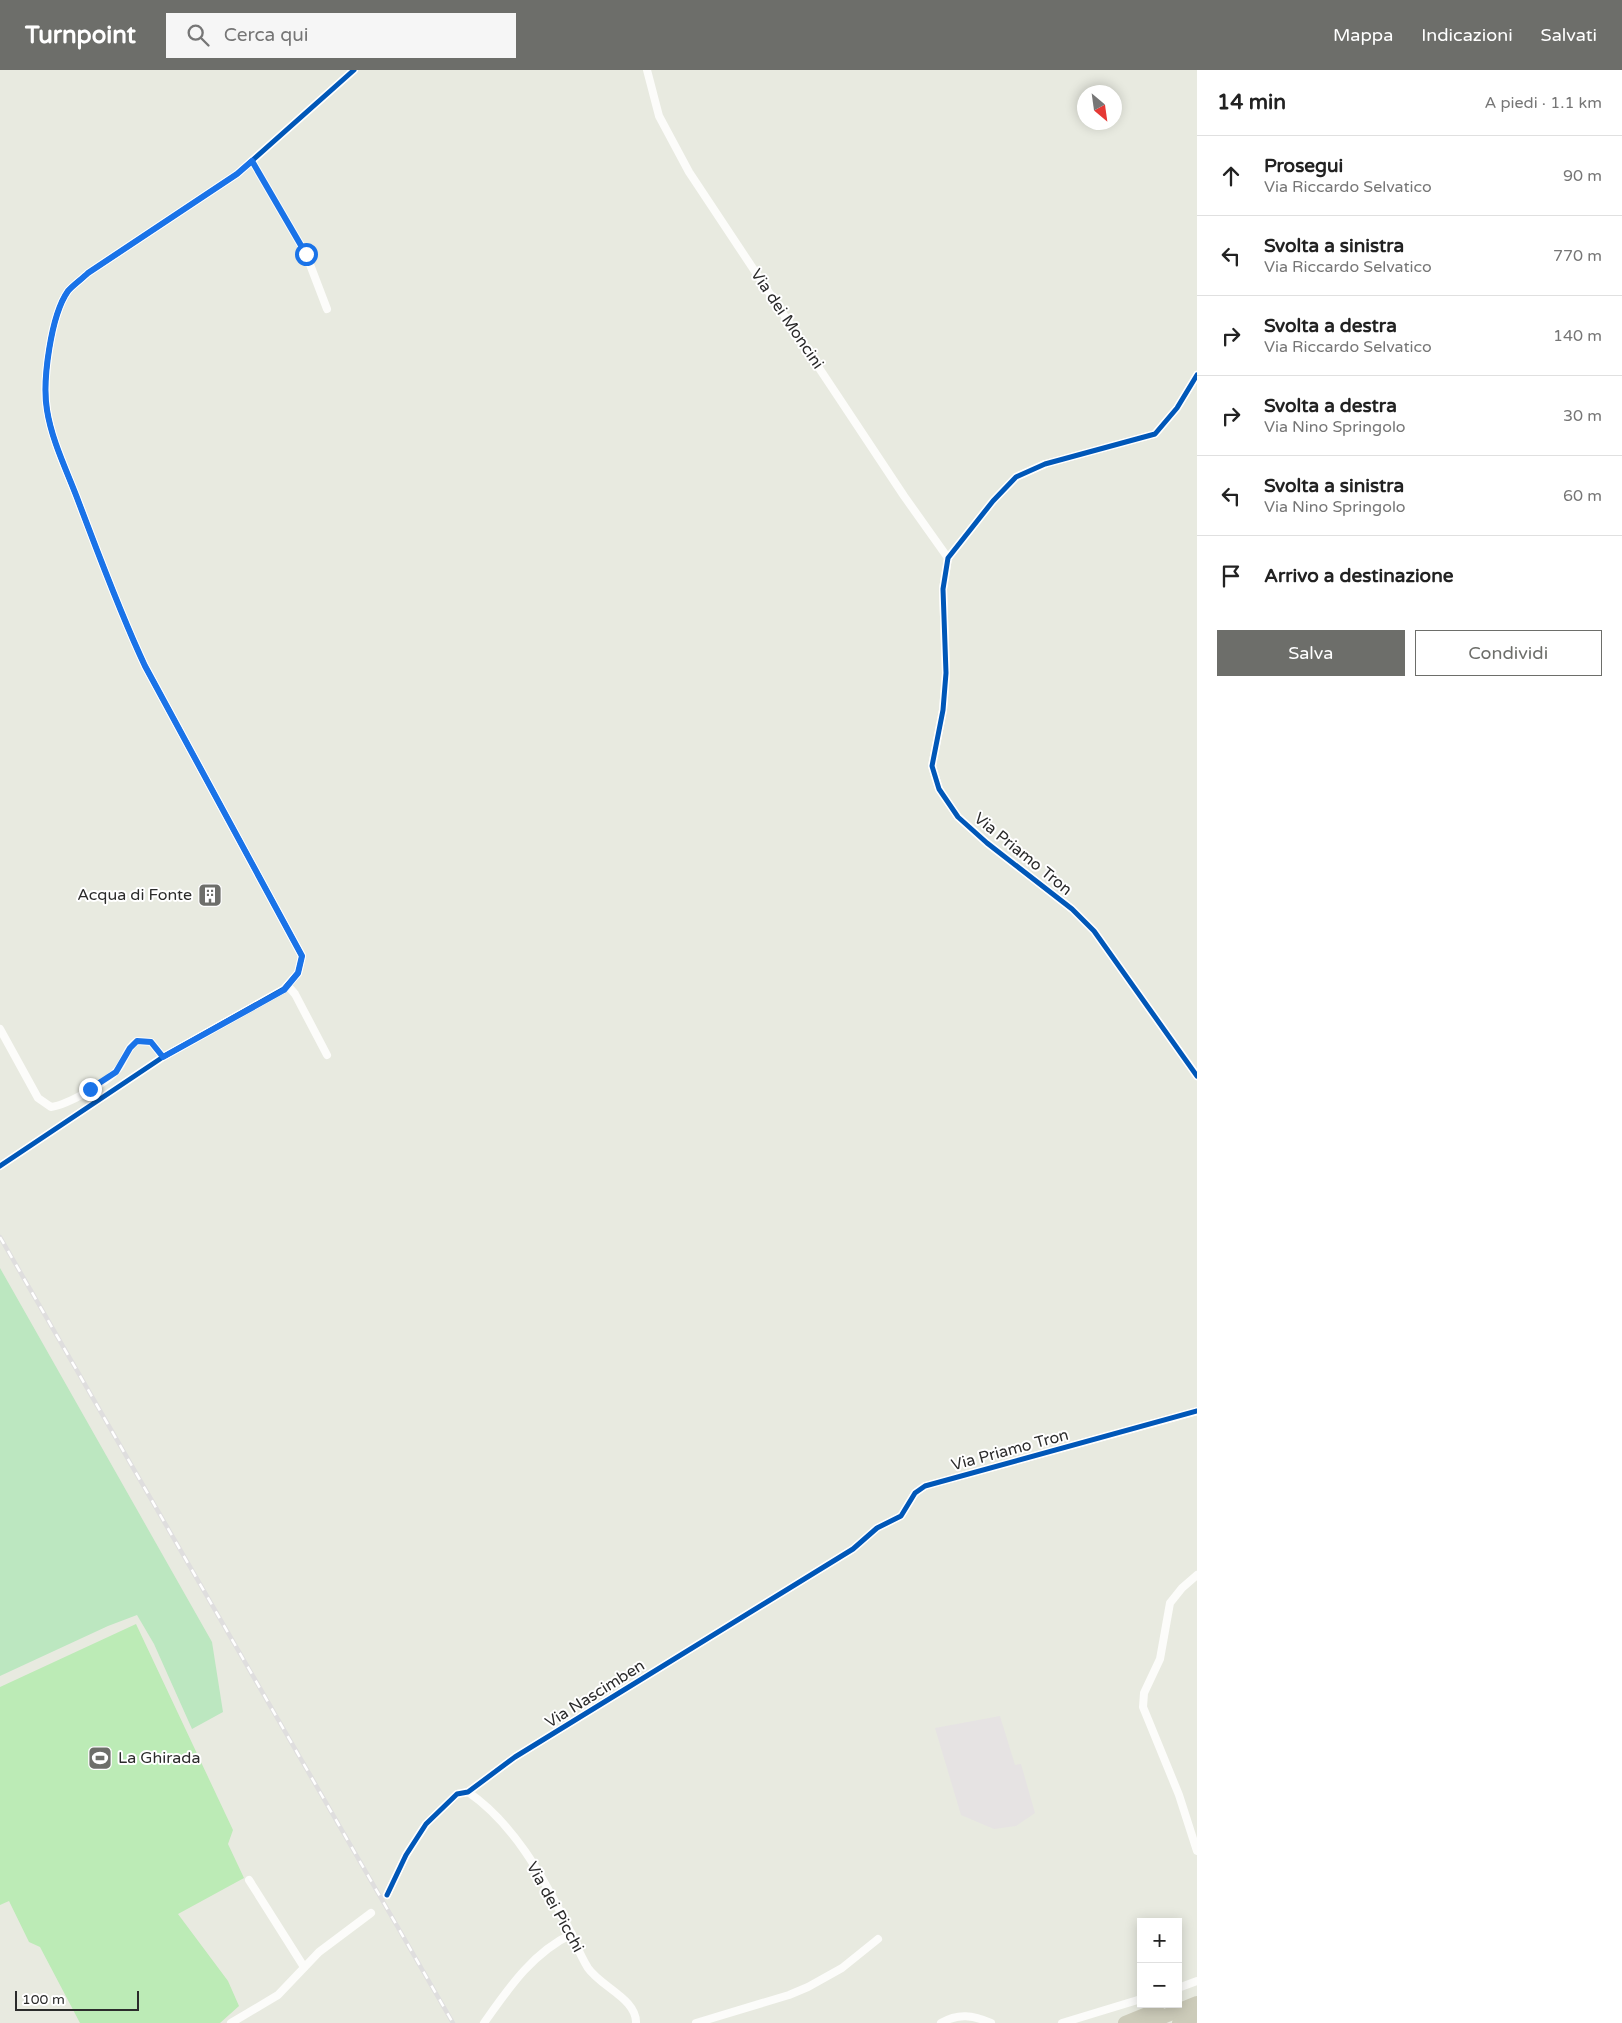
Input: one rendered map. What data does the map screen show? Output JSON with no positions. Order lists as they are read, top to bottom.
{
  "streets": {
    "street": [
      "Via dei Moncini",
      "Via Priamo Tron",
      "Via Nascimben",
      "Via dei Picchi"
    ]
  },
  "crossings": [
    ["Via dei Moncini", "Via Priamo Tron"],
    ["Via Priamo Tron", "Via Nascimben"],
    ["Via Nascimben", "Via dei Picchi"]
  ],
  "places": {
    "building": ["Acqua di Fonte"],
    "sports": ["La Ghirada"]
  },
  "scale_bar": "100 m",
  "north": "bottom right",
  "page": {
    "header": "Turnpoint",
    "search": "Cerca qui",
    "nav": ["Mappa", "Indicazioni", "Salvati"],
    "heading": ["14 min", "A piedi · 1.1 km"],
    "list": [
      ["Prosegui", "Via Riccardo Selvatico", "90 m"],
      ["Svolta a sinistra", "Via Riccardo Selvatico", "770 m"],
      ["Svolta a destra", "Via Riccardo Selvatico", "140 m"],
      ["Svolta a destra", "Via Nino Springolo", "30 m"],
      ["Svolta a sinistra", "Via Nino Springolo", "60 m"],
      "Arrivo a destinazione"
    ],
    "buttons": ["Salva", "Condividi"],
    "map_buttons": ["+", "−"],
    "scale": "100 m"
  }
}
